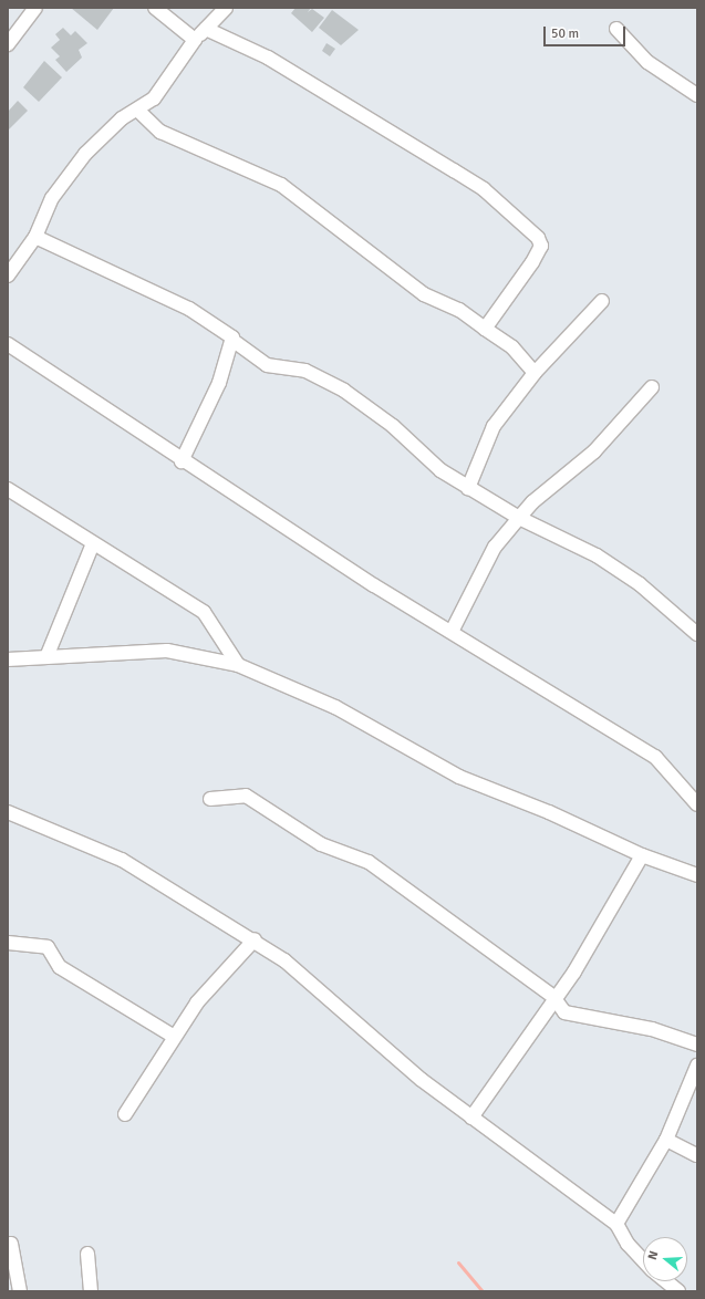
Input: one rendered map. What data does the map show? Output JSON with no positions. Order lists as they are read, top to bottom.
{
  "scale_bar": "50 m",
  "north": "left"
}
